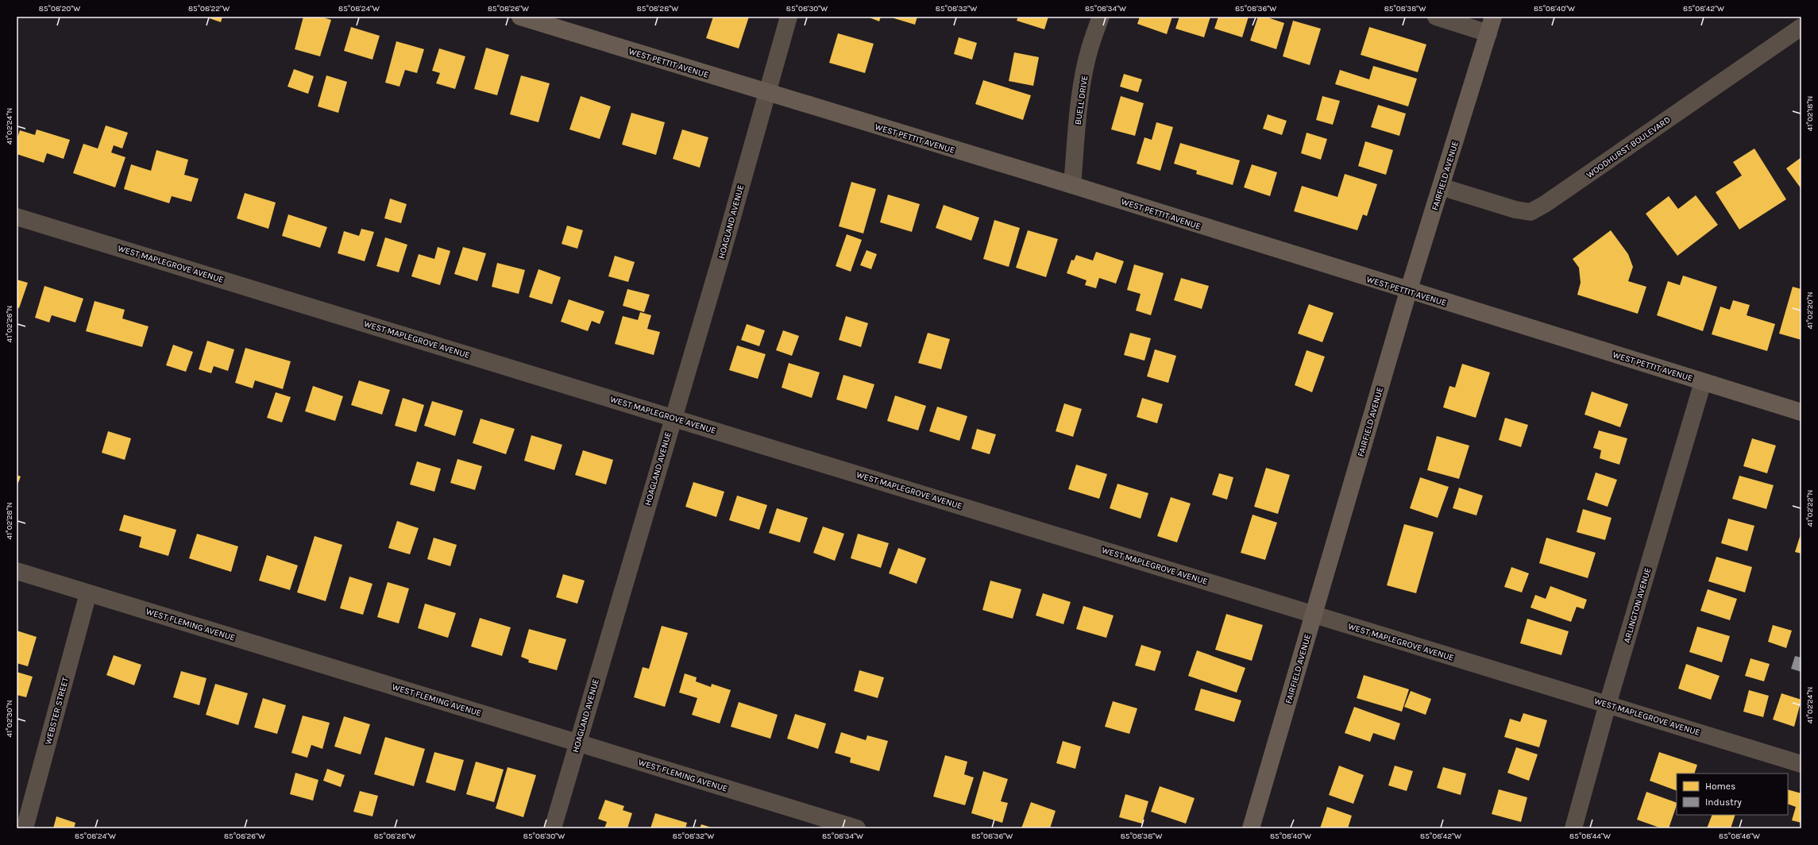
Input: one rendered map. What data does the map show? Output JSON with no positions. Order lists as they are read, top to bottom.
{
  "streets": {
    "street": [
      "WEST PETTIT AVENUE",
      "BUELL DRIVE",
      "WOODHURST BOULEVARD",
      "FAIRFIELD AVENUE",
      "HOAGLAND AVENUE",
      "WEST MAPLEGROVE AVENUE",
      "ARLINGTON AVENUE",
      "WEST FLEMING AVENUE",
      "WEBSTER STREET"
    ]
  },
  "crossings": [
    ["WEST PETTIT AVENUE", "BUELL DRIVE"],
    ["WEST PETTIT AVENUE", "FAIRFIELD AVENUE"],
    ["WEST PETTIT AVENUE", "HOAGLAND AVENUE"],
    ["WEST PETTIT AVENUE", "ARLINGTON AVENUE"],
    ["WOODHURST BOULEVARD", "FAIRFIELD AVENUE"],
    ["FAIRFIELD AVENUE", "WEST MAPLEGROVE AVENUE"],
    ["HOAGLAND AVENUE", "WEST MAPLEGROVE AVENUE"],
    ["HOAGLAND AVENUE", "WEST FLEMING AVENUE"],
    ["WEST MAPLEGROVE AVENUE", "ARLINGTON AVENUE"],
    ["WEST FLEMING AVENUE", "WEBSTER STREET"]
  ],
  "legend": ["Homes", "Industry"],
  "coordinates": [
    "85°08'20\"W",
    "85°08'22\"W",
    "85°08'24\"W",
    "85°08'26\"W",
    "85°08'28\"W",
    "85°08'30\"W",
    "85°08'32\"W",
    "85°08'34\"W",
    "85°08'36\"W",
    "85°08'38\"W",
    "85°08'40\"W",
    "85°08'42\"W",
    "41°02'18\"N",
    "41°02'24\"N",
    "41°02'20\"N",
    "41°02'26\"N",
    "41°02'22\"N",
    "41°02'28\"N",
    "41°02'30\"N",
    "85°08'44\"W",
    "85°08'46\"W"
  ]
}
